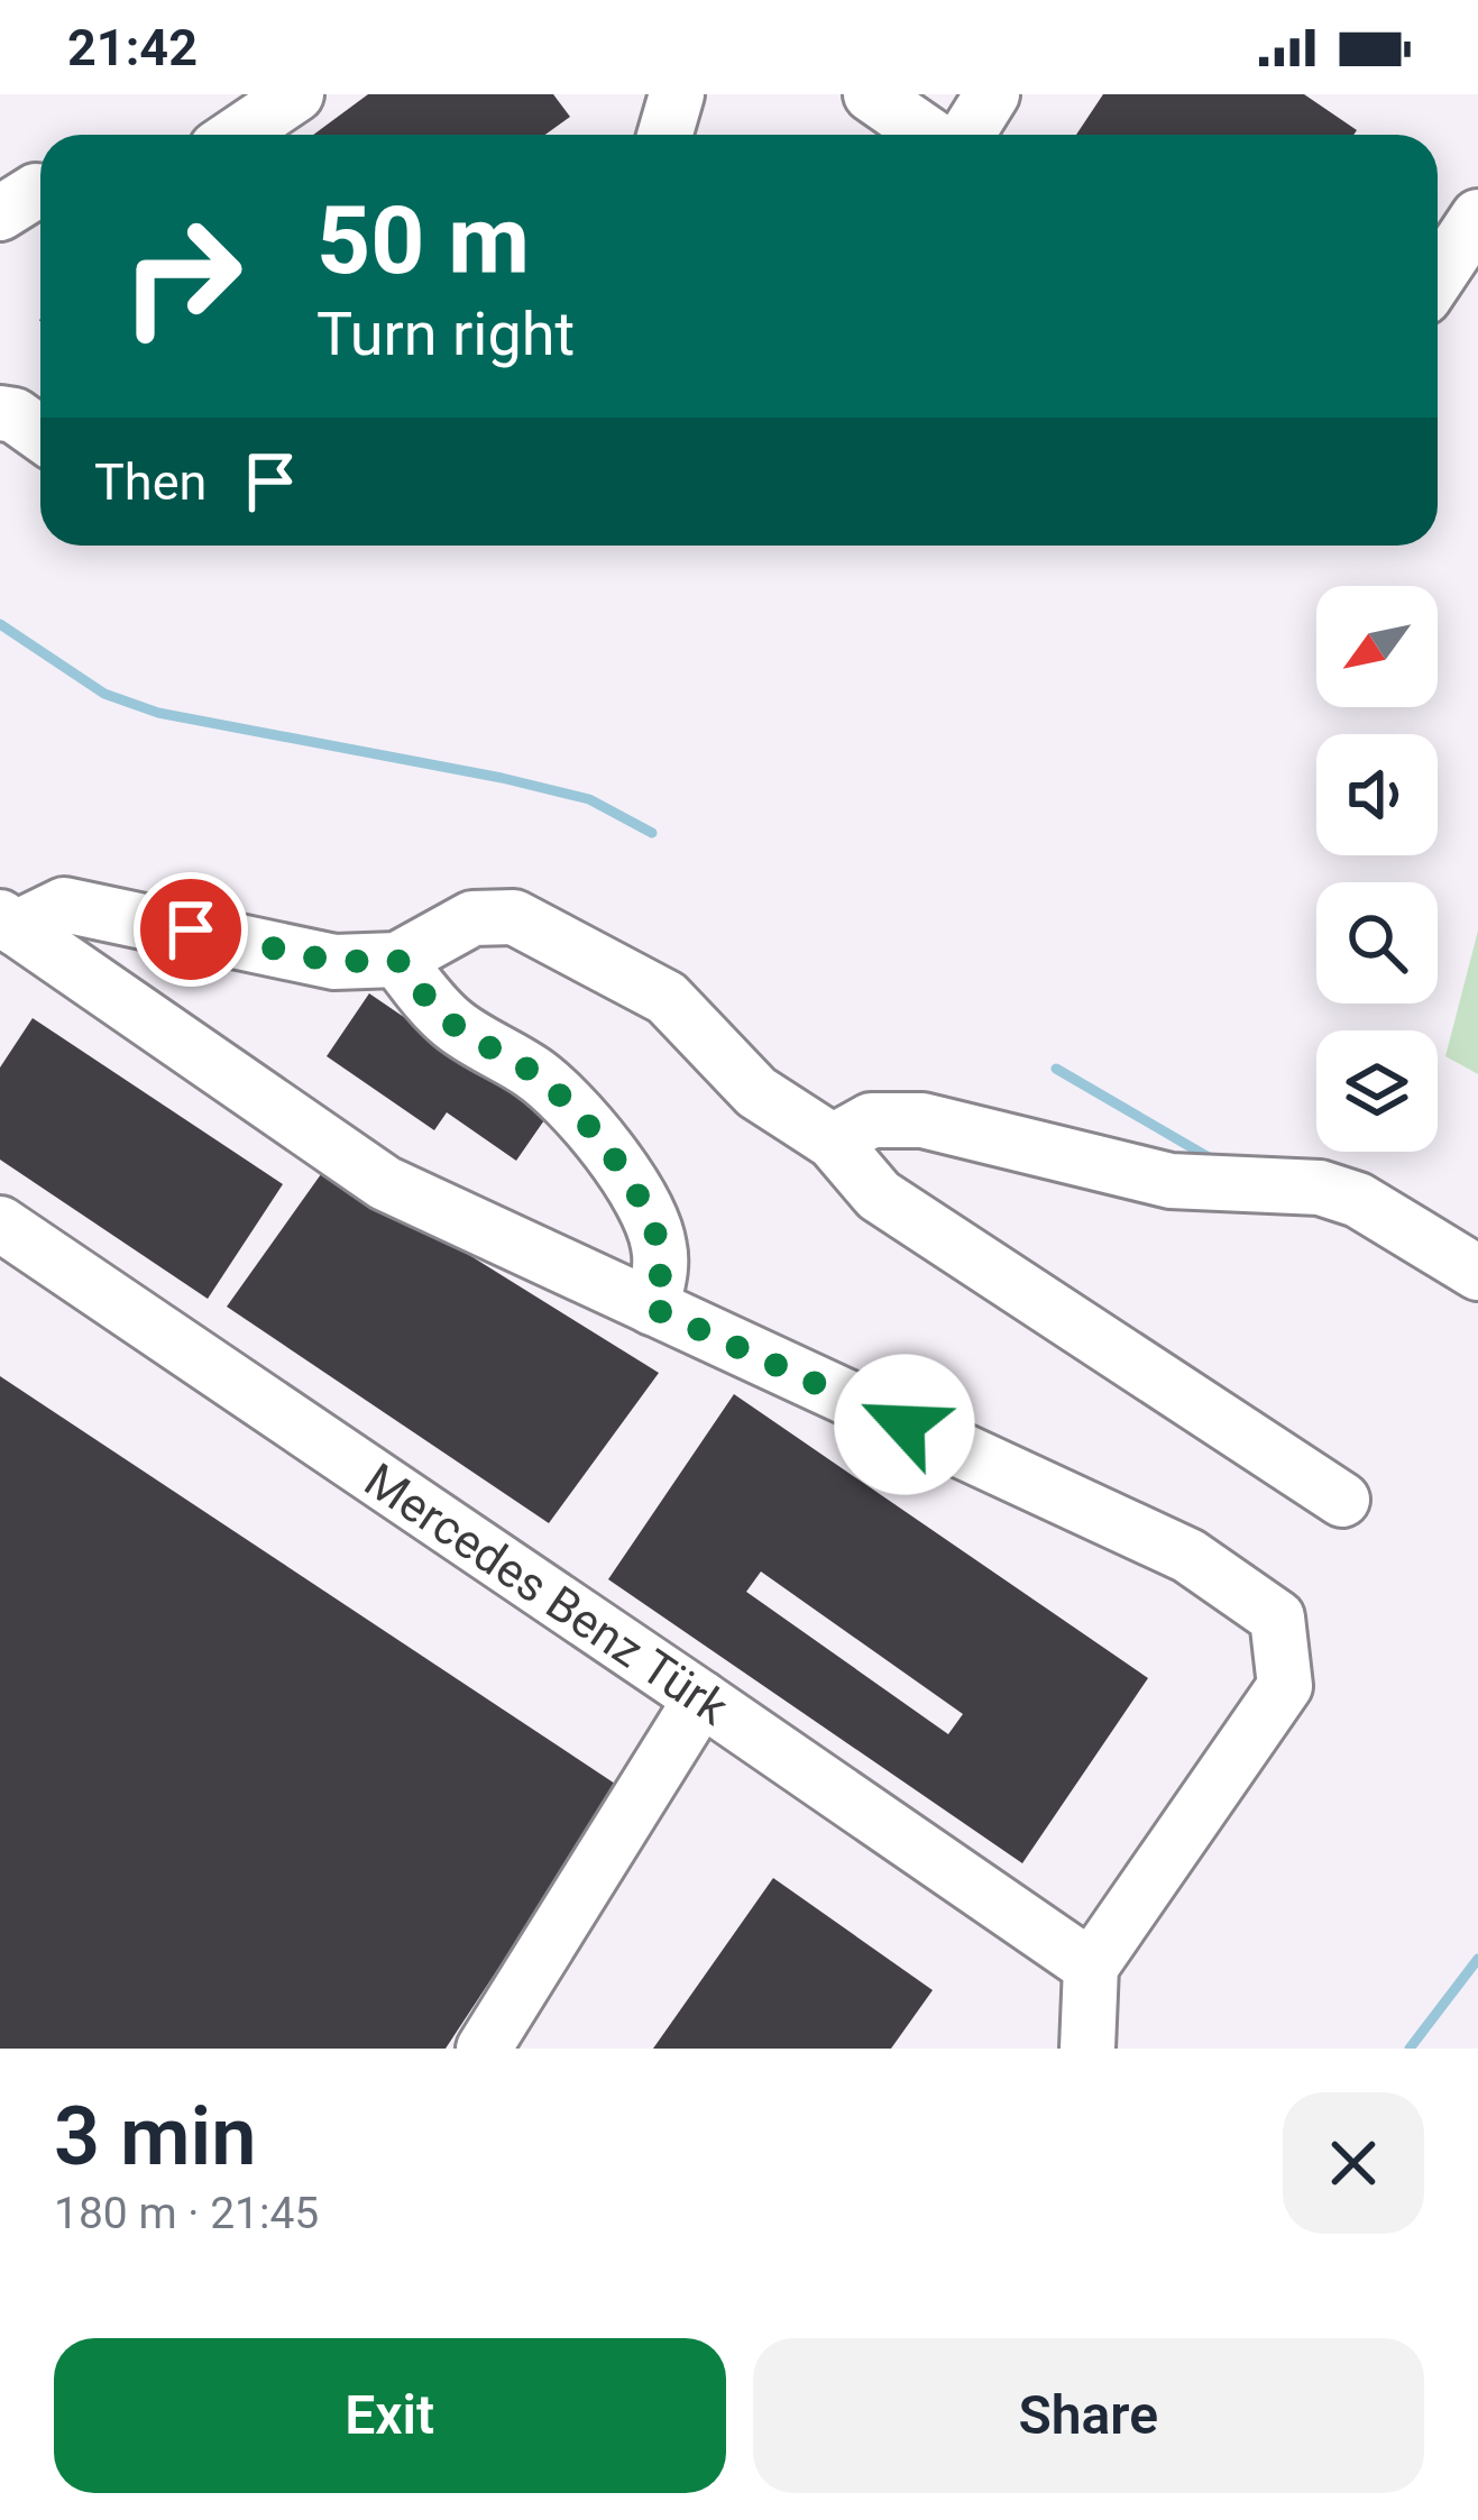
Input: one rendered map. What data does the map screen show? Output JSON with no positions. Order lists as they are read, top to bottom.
{
  "streets": {
    "lane": ["Mercedes Benz Türk"]
  },
  "north": "bottom left",
  "page": {
    "status": "21:42",
    "turn": ["50 m", "Turn right"],
    "then": "Then",
    "heading": ["3 min", "180 m · 21:45"],
    "buttons": ["Exit", "Share"]
  }
}
